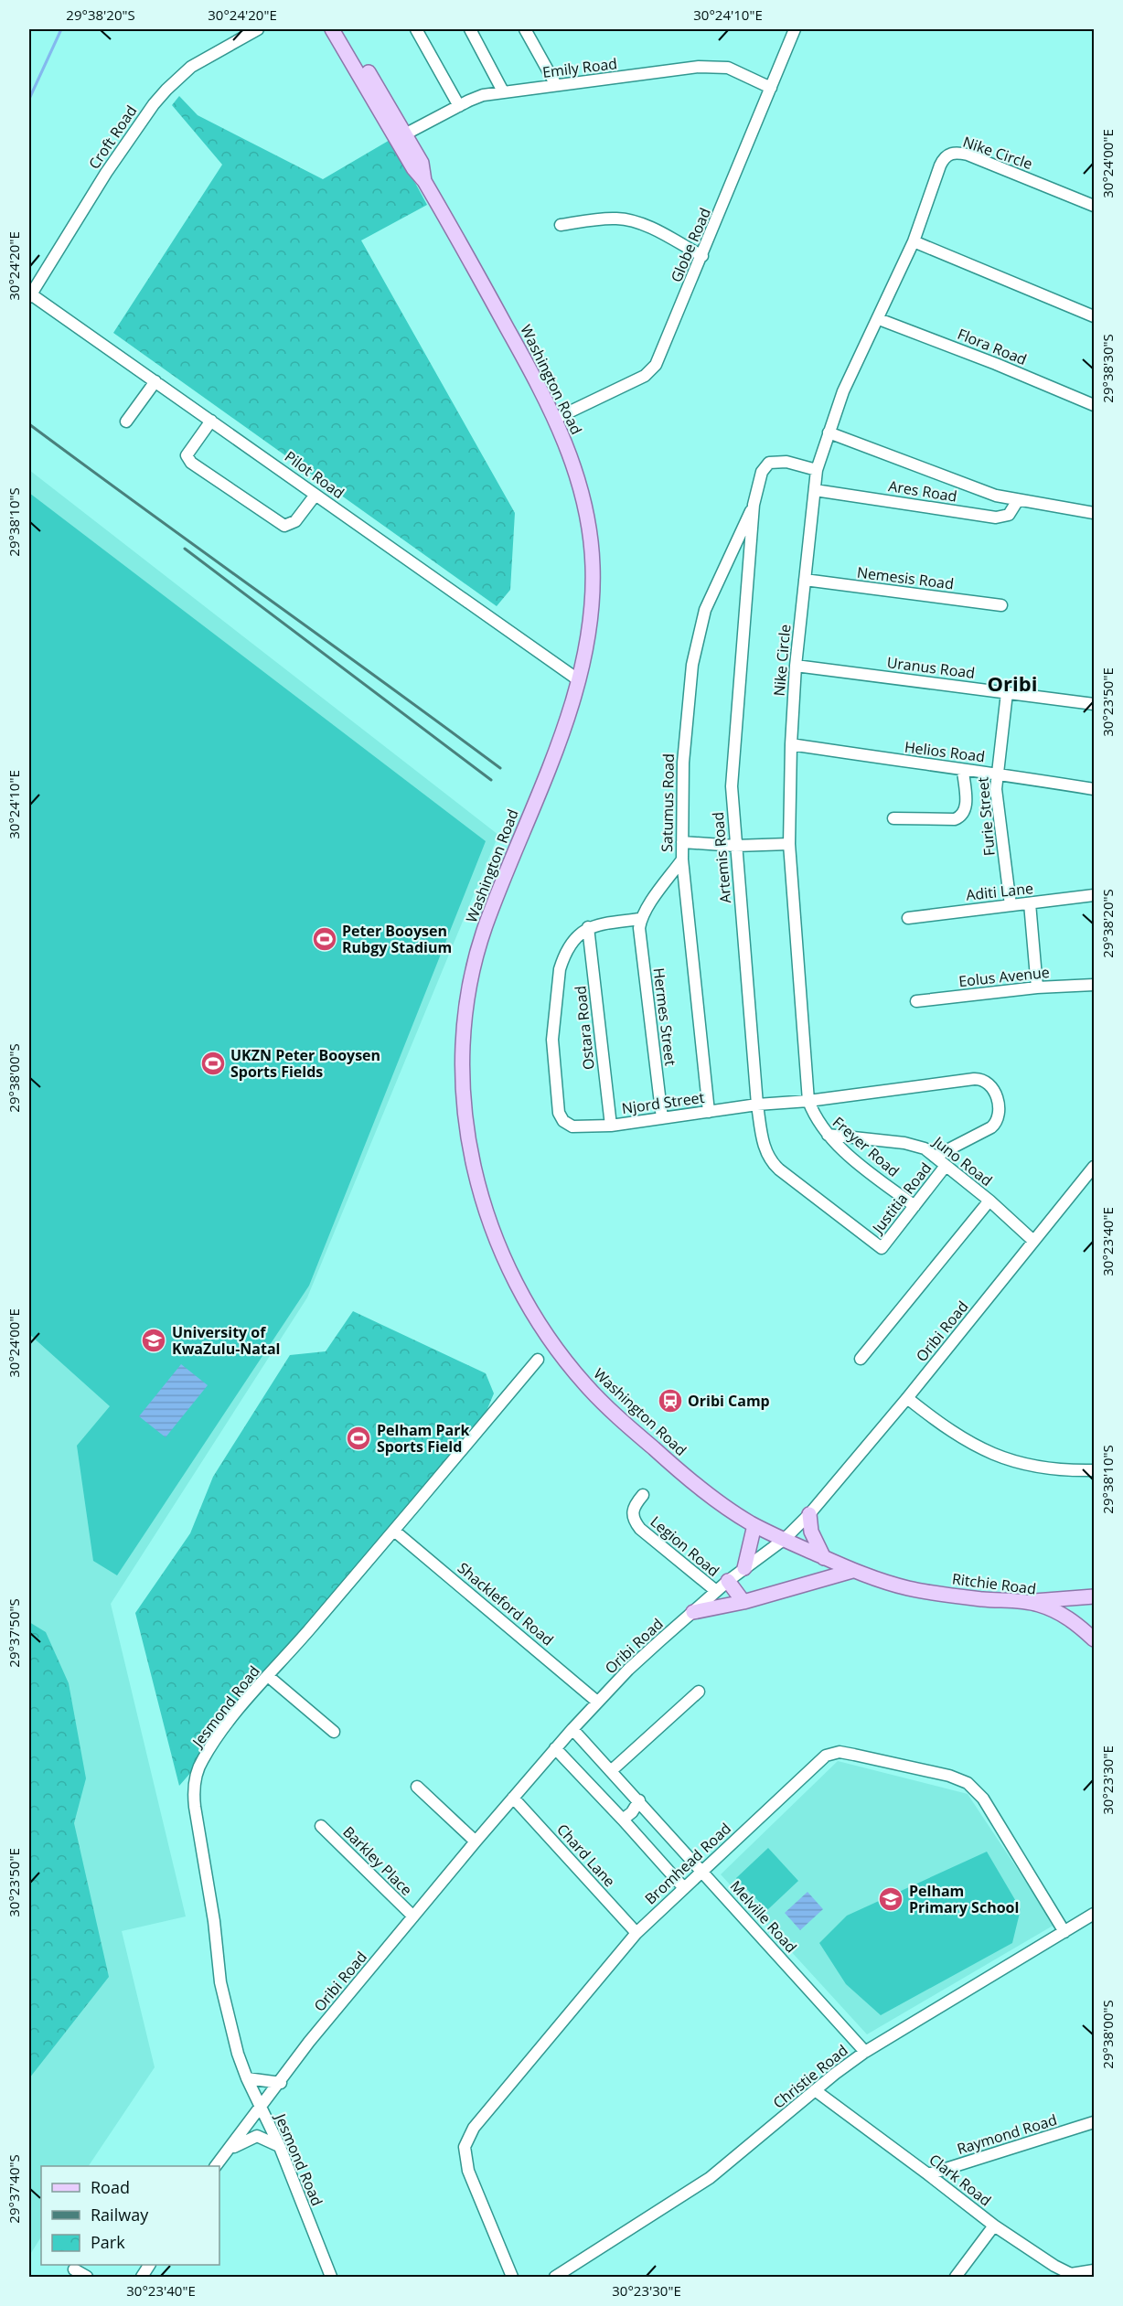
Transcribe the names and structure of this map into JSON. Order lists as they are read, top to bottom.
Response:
{
  "streets": {
    "main road": ["Washington Road", "Ritchie Road"],
    "street": [
      "Emily Road",
      "Croft Road",
      "Nike Circle",
      "Globe Road",
      "Flora Road",
      "Pilot Road",
      "Ares Road",
      "Nemesis Road",
      "Uranus Road",
      "Helios Road",
      "Satumus Road",
      "Furie Street",
      "Artemis Road",
      "Aditi Lane",
      "Eolus Avenue",
      "Hermes Street",
      "Ostara Road",
      "Njord Street",
      "Freyer Road",
      "Juno Road",
      "Justitia Road",
      "Oribi Road",
      "Legion Road",
      "Shackleford Road",
      "Jesmond Road",
      "Chard Lane",
      "Barkley Place",
      "Bromhead Road",
      "Melville Road",
      "Christie Road",
      "Raymond Road",
      "Clark Road"
    ]
  },
  "crossings": [
    ["Emily Road", "Globe Road"],
    ["Emily Road", "Washington Road"],
    ["Croft Road", "Pilot Road"],
    ["Nike Circle", "Flora Road"],
    ["Nike Circle", "Ares Road"],
    ["Nike Circle", "Nemesis Road"],
    ["Nike Circle", "Uranus Road"],
    ["Nike Circle", "Helios Road"],
    ["Nike Circle", "Artemis Road"],
    ["Nike Circle", "Njord Street"],
    ["Nike Circle", "Freyer Road"],
    ["Globe Road", "Washington Road"],
    ["Washington Road", "Pilot Road"],
    ["Washington Road", "Oribi Road"],
    ["Washington Road", "Ritchie Road"],
    ["Uranus Road", "Furie Street"],
    ["Helios Road", "Furie Street"],
    ["Satumus Road", "Artemis Road"],
    ["Satumus Road", "Njord Street"],
    ["Furie Street", "Aditi Lane"],
    ["Artemis Road", "Njord Street"],
    ["Artemis Road", "Justitia Road"],
    ["Hermes Street", "Njord Street"],
    ["Ostara Road", "Njord Street"],
    ["Njord Street", "Freyer Road"],
    ["Njord Street", "Juno Road"],
    ["Freyer Road", "Juno Road"],
    ["Freyer Road", "Justitia Road"],
    ["Juno Road", "Justitia Road"],
    ["Juno Road", "Oribi Road"],
    ["Oribi Road", "Legion Road"],
    ["Oribi Road", "Shackleford Road"],
    ["Oribi Road", "Jesmond Road"],
    ["Oribi Road", "Chard Lane"],
    ["Oribi Road", "Barkley Place"],
    ["Oribi Road", "Melville Road"],
    ["Shackleford Road", "Jesmond Road"],
    ["Chard Lane", "Bromhead Road"],
    ["Bromhead Road", "Melville Road"],
    ["Bromhead Road", "Christie Road"],
    ["Melville Road", "Christie Road"],
    ["Christie Road", "Clark Road"],
    ["Raymond Road", "Clark Road"]
  ],
  "districts": ["Oribi"],
  "places": {
    "sports": ["Peter Booysen Rubgy Stadium", "UKZN Peter Booysen Sports Fields", "Pelham Park Sports Field"],
    "school or university": ["University of KwaZulu-Natal", "Pelham Primary School"],
    "station": ["Oribi Camp"]
  },
  "legend": ["Road", "Railway", "Park"],
  "coordinates": [
    "29°38'20\"S",
    "30°24'20\"E",
    "30°24'10\"E",
    "30°24'00\"E",
    "29°38'30\"S",
    "29°38'10\"S",
    "30°23'50\"E",
    "29°38'00\"S",
    "30°23'40\"E",
    "29°37'50\"S",
    "30°23'30\"E",
    "29°37'40\"S"
  ]
}
